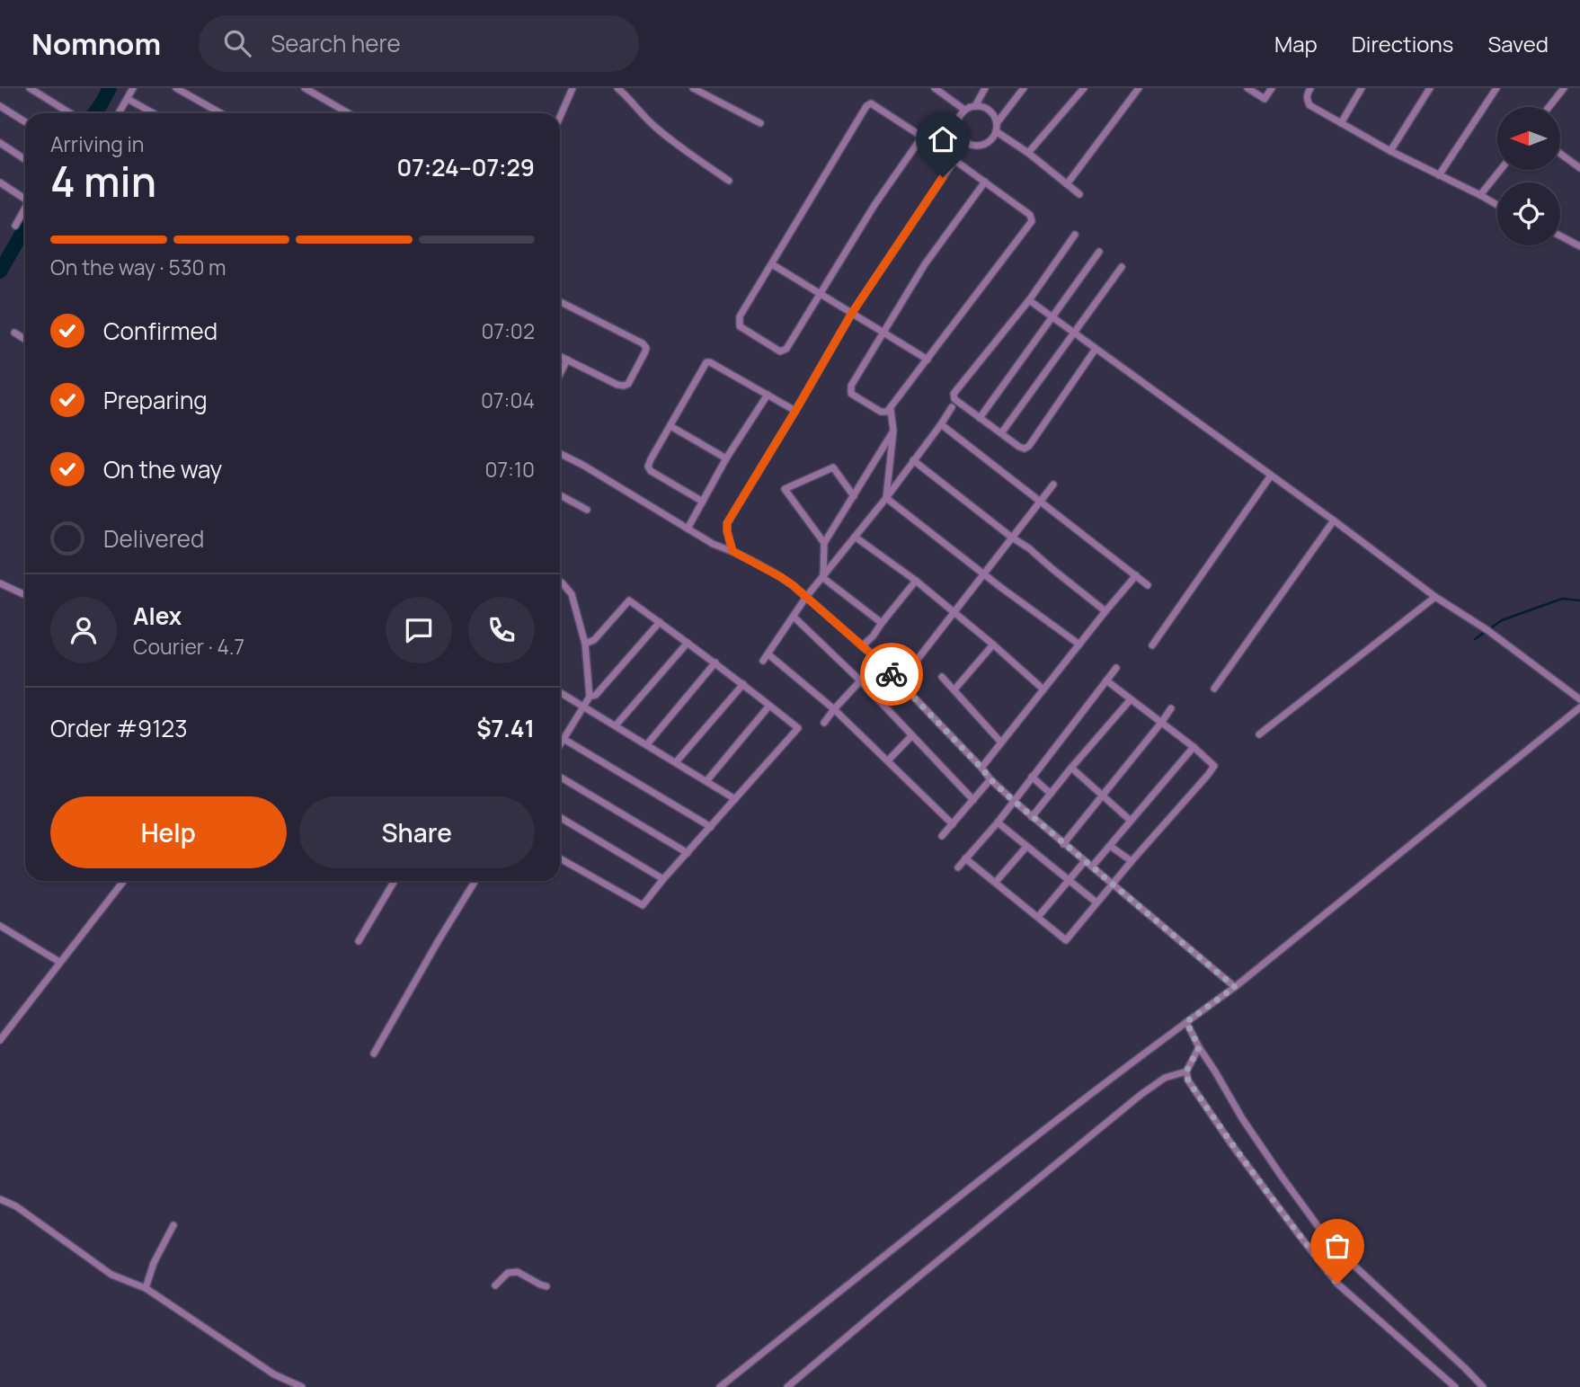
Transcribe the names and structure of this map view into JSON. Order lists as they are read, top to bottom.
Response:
{
  "north": "left",
  "page": {
    "header": "Nomnom",
    "search": "Search here",
    "nav": ["Map", "Directions", "Saved"],
    "heading": ["4 min", "Arriving in", "07:24–07:29"],
    "panel": [
      "Alex",
      "Courier · 4.7",
      "Order #9123",
      "$7.41"
    ],
    "bar": "On the way · 530 m",
    "list": [
      ["Confirmed", "07:02"],
      ["Preparing", "07:04"],
      ["On the way", "07:10"],
      "Delivered"
    ],
    "buttons": ["Help", "Share"]
  }
}
